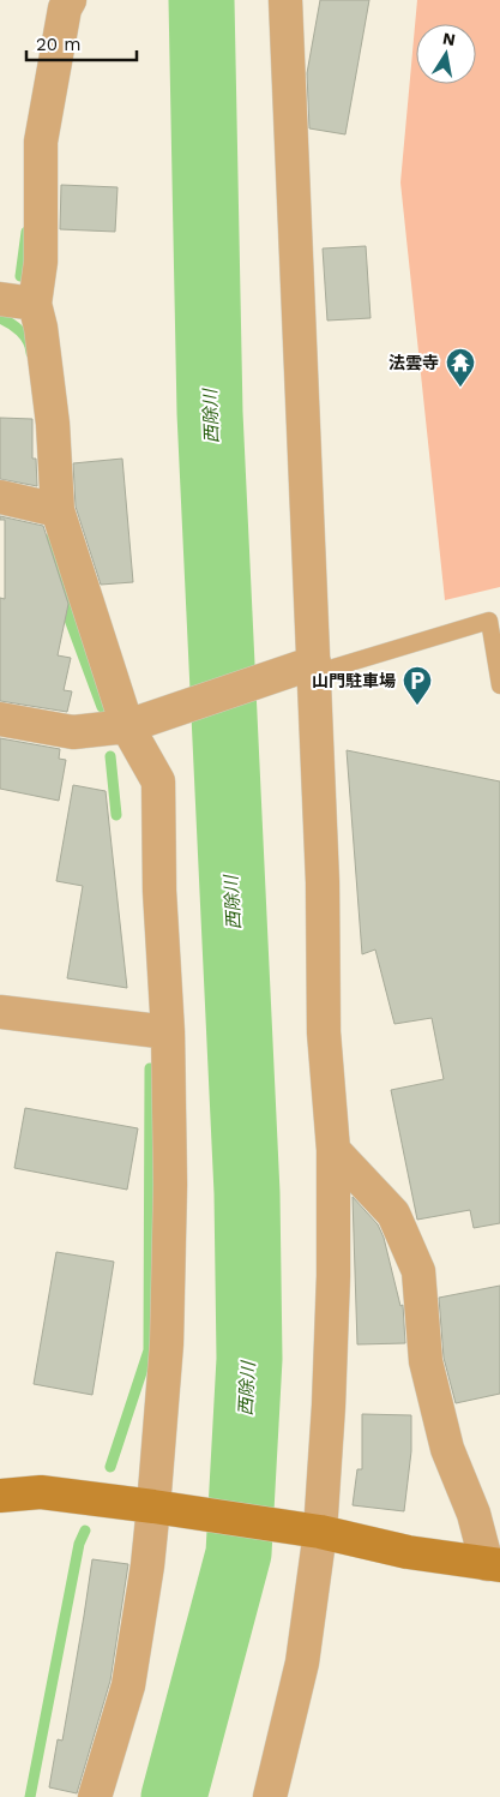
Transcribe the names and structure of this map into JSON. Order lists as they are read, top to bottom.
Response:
{
  "water": ["西除川"],
  "places": {
    "temple": ["法雲寺"],
    "parking": ["山門駐車場"]
  },
  "scale_bar": "20 m",
  "north": "top"
}
